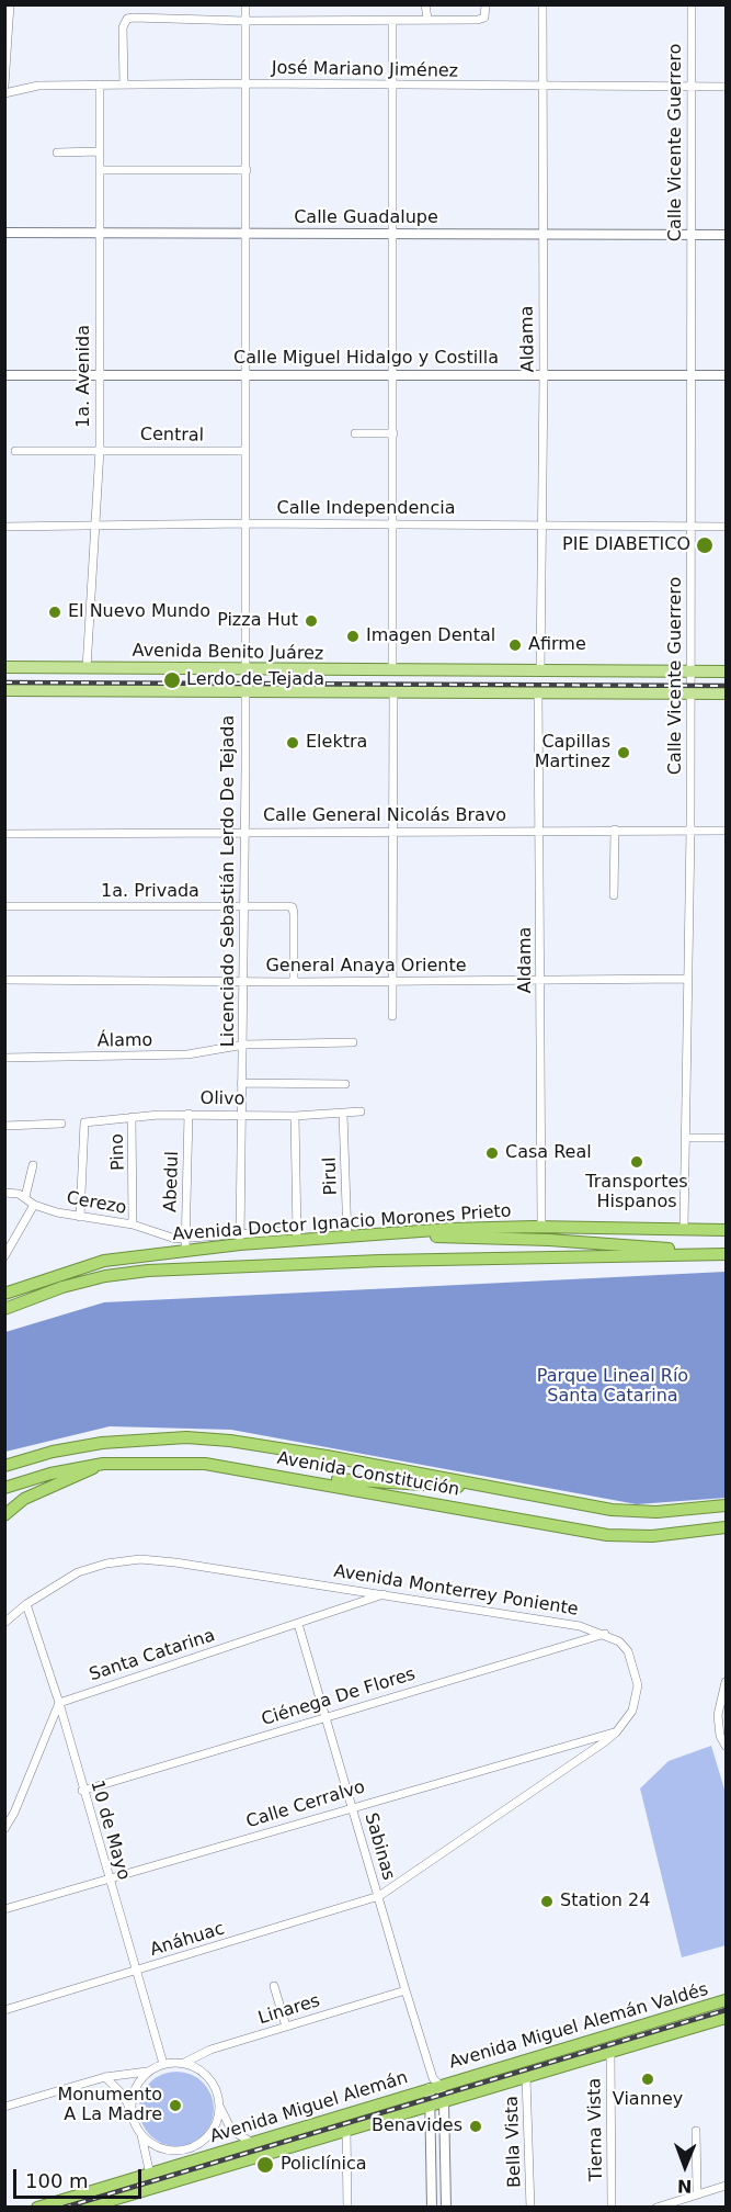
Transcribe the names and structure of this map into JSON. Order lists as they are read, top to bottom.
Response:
{
  "streets": {
    "highway": [
      "Avenida Doctor Ignacio Morones Prieto",
      "Avenida Constitución",
      "Avenida Miguel Alemán Valdés",
      "Avenida Miguel Alemán"
    ],
    "main road": ["Avenida Benito Juárez"],
    "street": [
      "José Mariano Jiménez",
      "Calle Vicente Guerrero",
      "Calle Guadalupe",
      "Aldama",
      "Calle Miguel Hidalgo y Costilla",
      "1a. Avenida",
      "Central",
      "Calle Independencia",
      "Calle General Nicolás Bravo",
      "Licenciado Sebastián Lerdo De Tejada",
      "1a. Privada",
      "General Anaya Oriente",
      "Álamo",
      "Olivo",
      "Pino",
      "Pirul",
      "Abedul",
      "Cerezo",
      "Avenida Monterrey Poniente",
      "Santa Catarina",
      "Ciénega De Flores",
      "Calle Cerralvo",
      "10 de Mayo",
      "Sabinas",
      "Anáhuac",
      "Linares",
      "Tierna Vista",
      "Bella Vista"
    ]
  },
  "crossings": [
    ["José Mariano Jiménez", "Calle Vicente Guerrero"],
    ["José Mariano Jiménez", "Aldama"],
    ["José Mariano Jiménez", "1a. Avenida"],
    ["José Mariano Jiménez", "Licenciado Sebastián Lerdo De Tejada"],
    ["Calle Vicente Guerrero", "Calle Guadalupe"],
    ["Calle Vicente Guerrero", "Calle Miguel Hidalgo y Costilla"],
    ["Calle Vicente Guerrero", "Calle Independencia"],
    ["Calle Vicente Guerrero", "Avenida Benito Juárez"],
    ["Calle Vicente Guerrero", "Calle General Nicolás Bravo"],
    ["Calle Vicente Guerrero", "General Anaya Oriente"],
    ["Calle Vicente Guerrero", "Avenida Doctor Ignacio Morones Prieto"],
    ["Calle Guadalupe", "Aldama"],
    ["Calle Guadalupe", "1a. Avenida"],
    ["Calle Guadalupe", "Licenciado Sebastián Lerdo De Tejada"],
    ["Aldama", "Calle Miguel Hidalgo y Costilla"],
    ["Aldama", "Calle Independencia"],
    ["Aldama", "Avenida Benito Juárez"],
    ["Aldama", "Calle General Nicolás Bravo"],
    ["Aldama", "General Anaya Oriente"],
    ["Aldama", "Avenida Doctor Ignacio Morones Prieto"],
    ["Calle Miguel Hidalgo y Costilla", "1a. Avenida"],
    ["Calle Miguel Hidalgo y Costilla", "Licenciado Sebastián Lerdo De Tejada"],
    ["1a. Avenida", "Central"],
    ["1a. Avenida", "Calle Independencia"],
    ["1a. Avenida", "Avenida Benito Juárez"],
    ["Central", "Licenciado Sebastián Lerdo De Tejada"],
    ["Calle Independencia", "Licenciado Sebastián Lerdo De Tejada"],
    ["Avenida Benito Juárez", "Licenciado Sebastián Lerdo De Tejada"],
    ["Calle General Nicolás Bravo", "Licenciado Sebastián Lerdo De Tejada"],
    ["Licenciado Sebastián Lerdo De Tejada", "1a. Privada"],
    ["Licenciado Sebastián Lerdo De Tejada", "General Anaya Oriente"],
    ["Licenciado Sebastián Lerdo De Tejada", "Álamo"],
    ["Licenciado Sebastián Lerdo De Tejada", "Olivo"],
    ["Licenciado Sebastián Lerdo De Tejada", "Avenida Doctor Ignacio Morones Prieto"],
    ["1a. Privada", "General Anaya Oriente"],
    ["Olivo", "Pino"],
    ["Olivo", "Pirul"],
    ["Olivo", "Abedul"],
    ["Olivo", "Cerezo"],
    ["Pino", "Cerezo"],
    ["Pirul", "Avenida Doctor Ignacio Morones Prieto"],
    ["Abedul", "Cerezo"],
    ["Abedul", "Avenida Doctor Ignacio Morones Prieto"],
    ["Cerezo", "Avenida Doctor Ignacio Morones Prieto"],
    ["Avenida Monterrey Poniente", "Santa Catarina"],
    ["Avenida Monterrey Poniente", "Ciénega De Flores"],
    ["Avenida Monterrey Poniente", "Calle Cerralvo"],
    ["Avenida Monterrey Poniente", "10 de Mayo"],
    ["Avenida Monterrey Poniente", "Sabinas"],
    ["Avenida Monterrey Poniente", "Anáhuac"],
    ["Santa Catarina", "10 de Mayo"],
    ["Santa Catarina", "Sabinas"],
    ["Ciénega De Flores", "10 de Mayo"],
    ["Ciénega De Flores", "Sabinas"],
    ["Calle Cerralvo", "10 de Mayo"],
    ["Calle Cerralvo", "Sabinas"],
    ["10 de Mayo", "Anáhuac"],
    ["10 de Mayo", "Linares"],
    ["Sabinas", "Anáhuac"],
    ["Sabinas", "Linares"],
    ["Sabinas", "Avenida Miguel Alemán Valdés"],
    ["Sabinas", "Avenida Miguel Alemán"],
    ["Avenida Miguel Alemán Valdés", "Avenida Miguel Alemán"],
    ["Avenida Miguel Alemán Valdés", "Tierna Vista"],
    ["Avenida Miguel Alemán Valdés", "Bella Vista"]
  ],
  "parks": ["Parque Lineal Río Santa Catarina"],
  "places": [
    "PIE DIABETICO",
    "El Nuevo Mundo",
    "Pizza Hut",
    "Imagen Dental",
    "Afirme",
    "Lerdo de Tejada",
    "Elektra",
    "Capillas Martinez",
    "Casa Real",
    "Transportes Hispanos",
    "Station 24",
    "Vianney",
    "Monumento A La Madre",
    "Benavides",
    "Policlínica"
  ],
  "scale_bar": "100 m",
  "north": "bottom"
}
